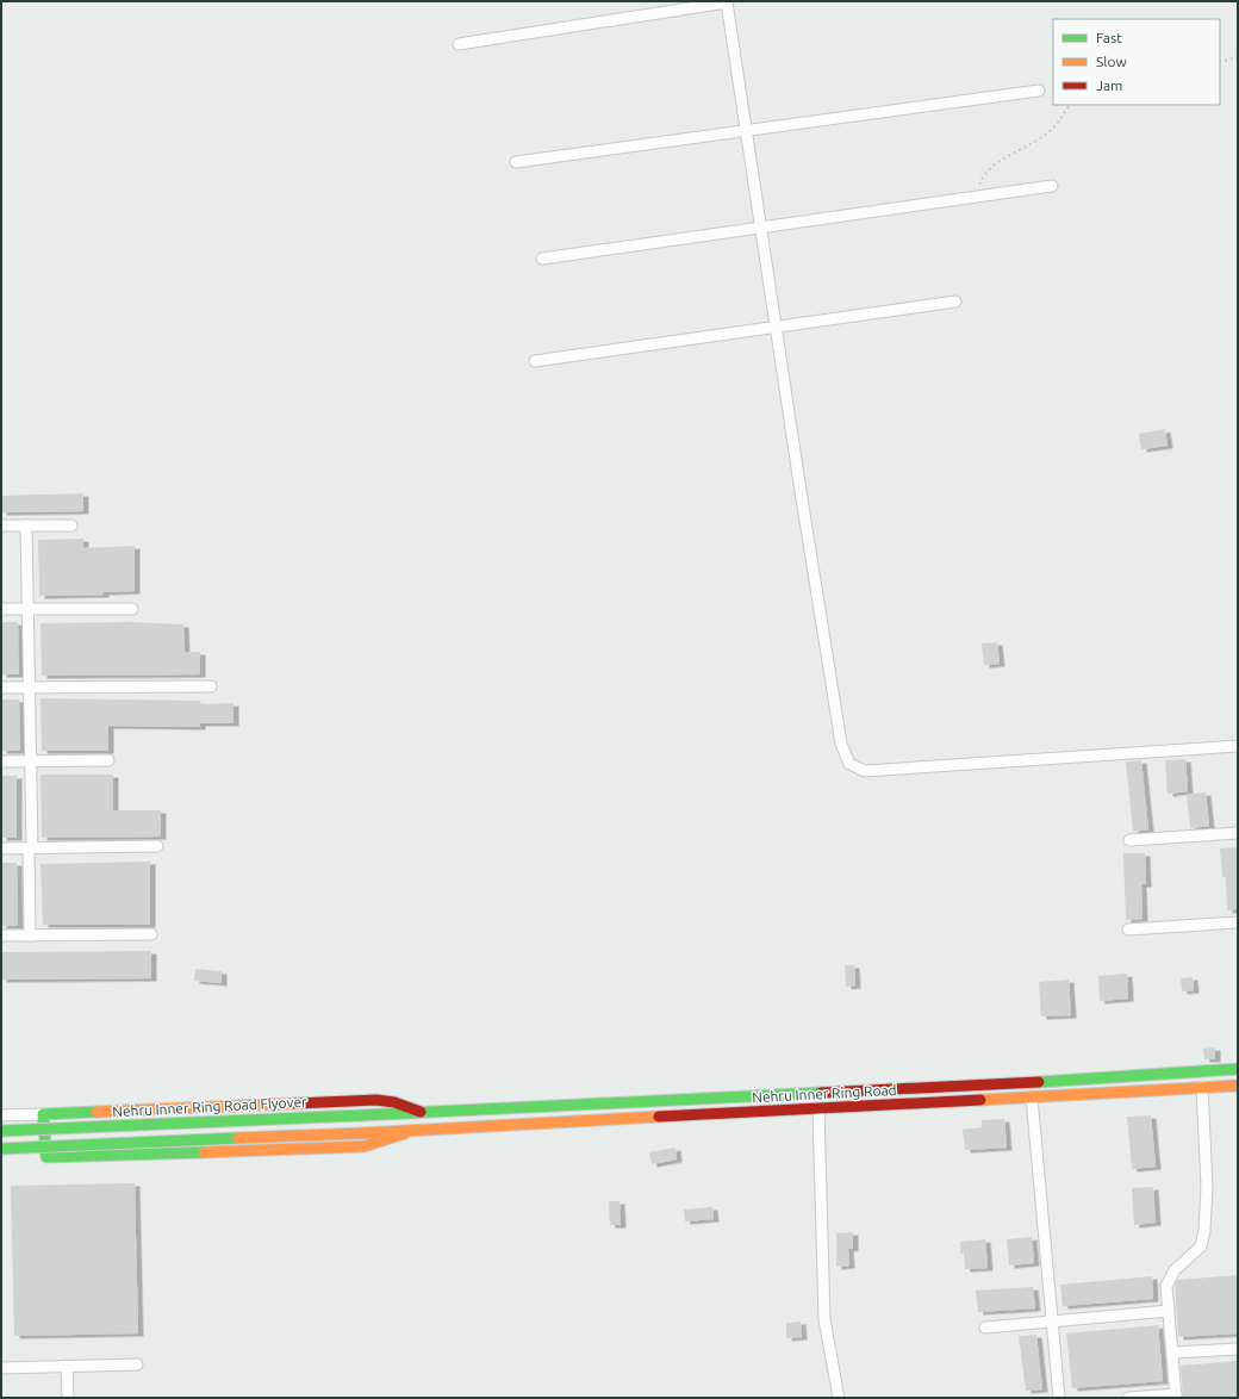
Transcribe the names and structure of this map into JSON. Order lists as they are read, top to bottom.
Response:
{
  "streets": {
    "main road": ["Nehru Inner Ring Road", "Nehru Inner Ring Road Flyover"]
  },
  "crossings": [
    ["Nehru Inner Ring Road", "Nehru Inner Ring Road Flyover"]
  ],
  "legend": ["Fast", "Slow", "Jam"]
}
